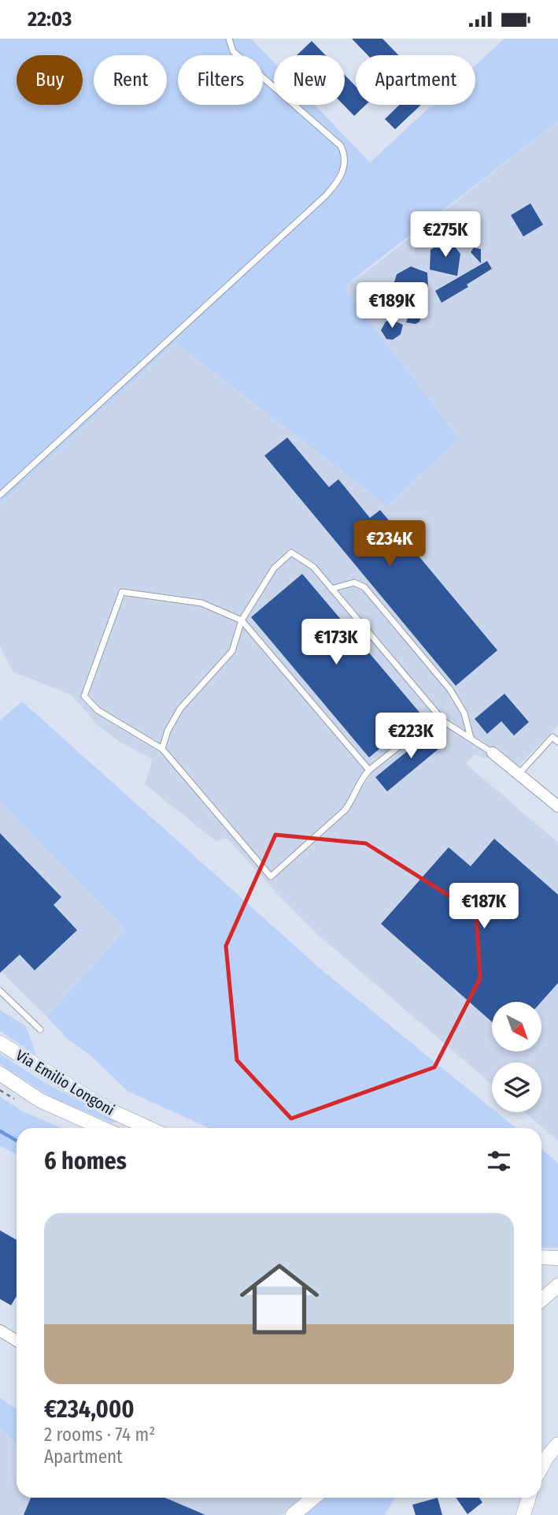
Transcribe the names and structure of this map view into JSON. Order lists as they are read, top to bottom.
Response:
{
  "streets": {
    "street": ["Via Emilio Longoni"]
  },
  "north": "bottom right",
  "page": {
    "status": "22:03",
    "chip": [
      "Buy",
      "Rent",
      "Filters",
      "New",
      "Apartment"
    ],
    "price": [
      "€275K",
      "€189K",
      "€234K",
      "€173K",
      "€223K",
      "€187K"
    ],
    "heading": "6 homes",
    "list": [
      {
        "name": "€234,000",
        "note": "2 rooms · 74 m² · Apartment"
      }
    ]
  }
}
